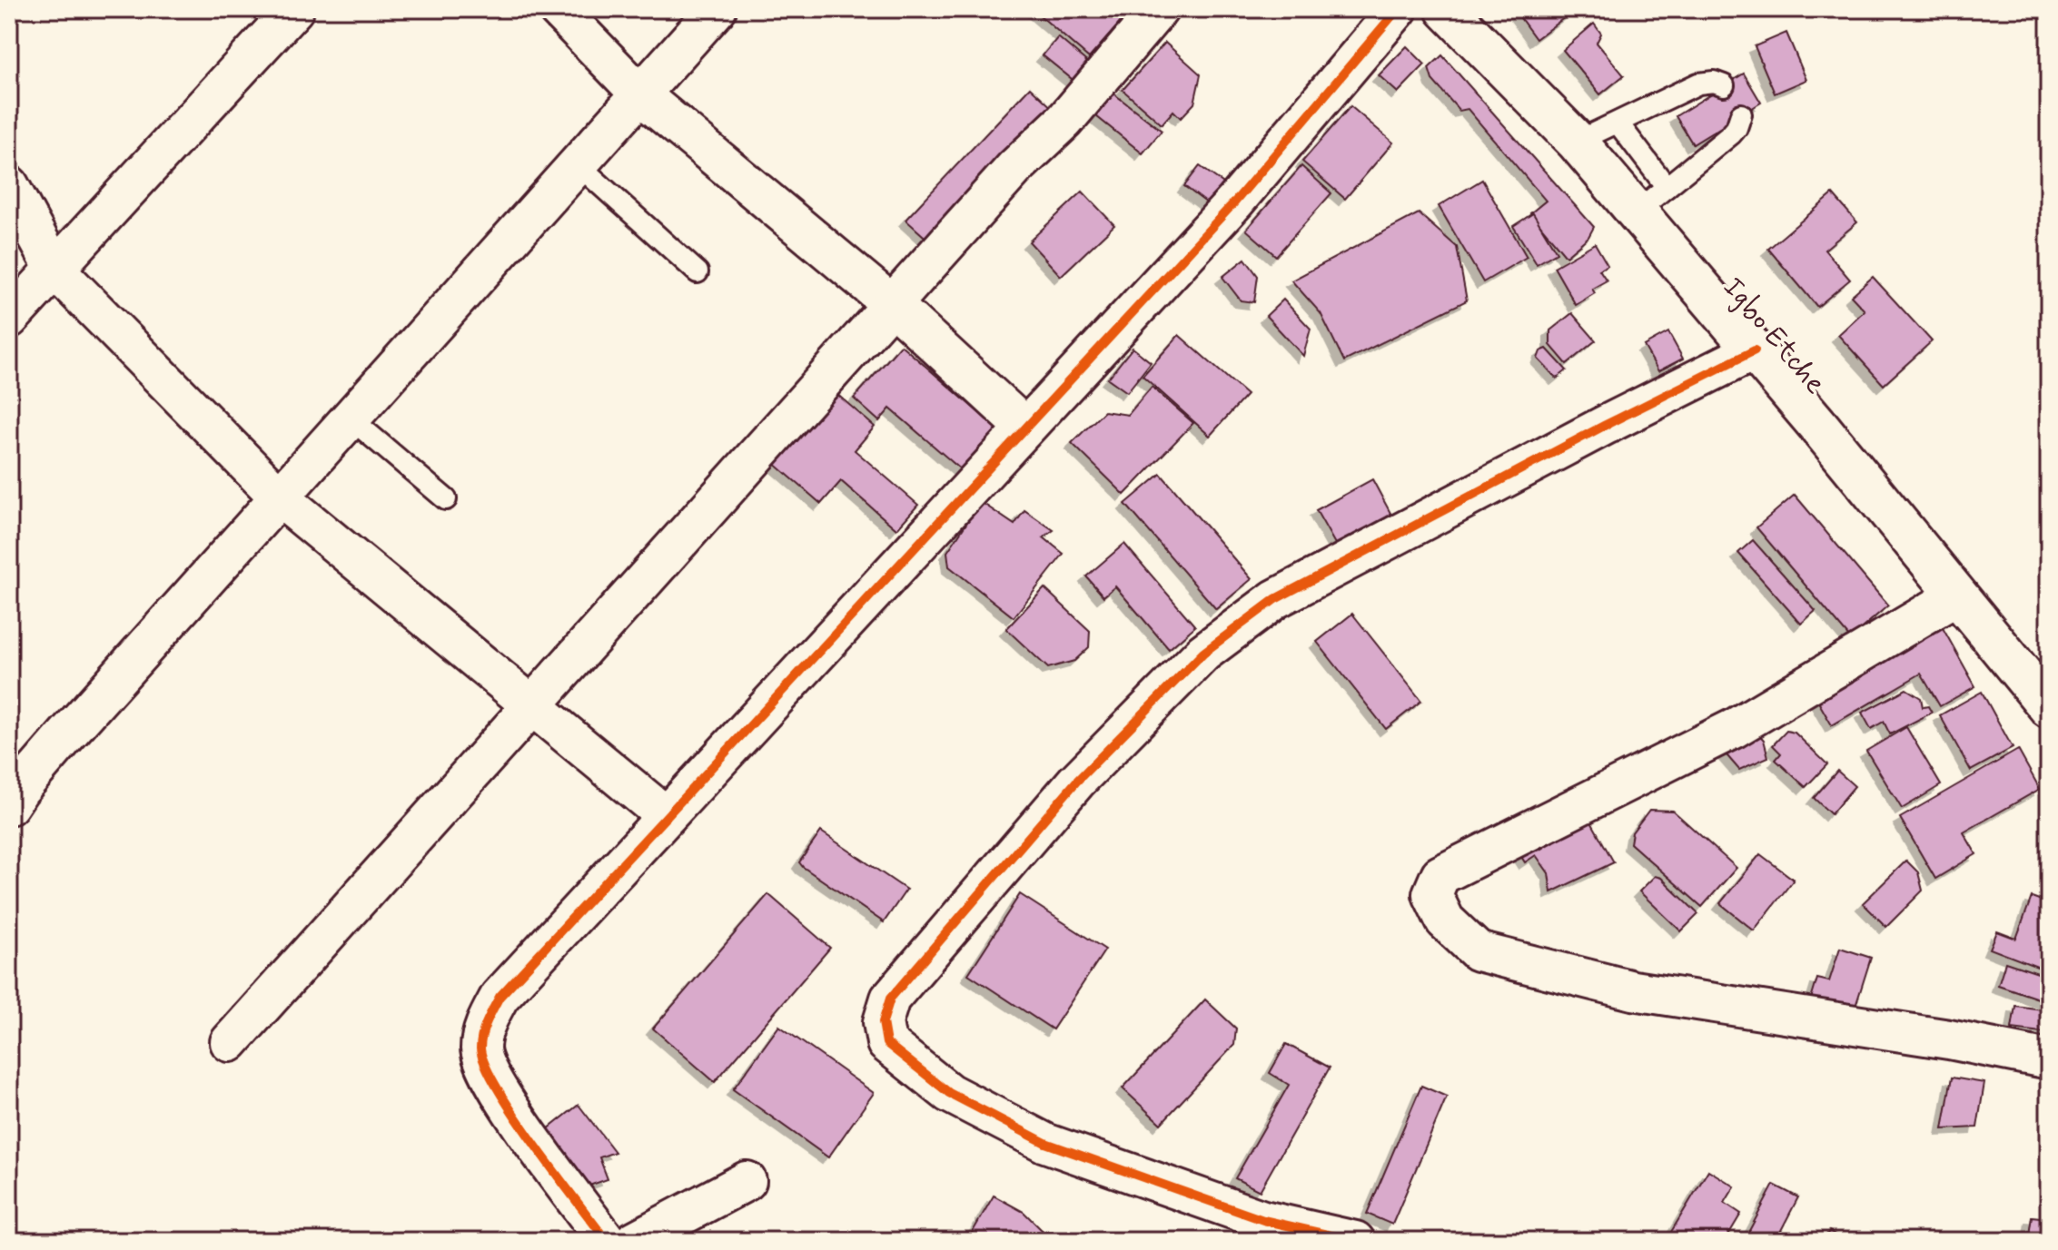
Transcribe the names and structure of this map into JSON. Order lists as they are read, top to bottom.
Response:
{
  "streets": {
    "street": ["Igbo Etche"]
  }
}
